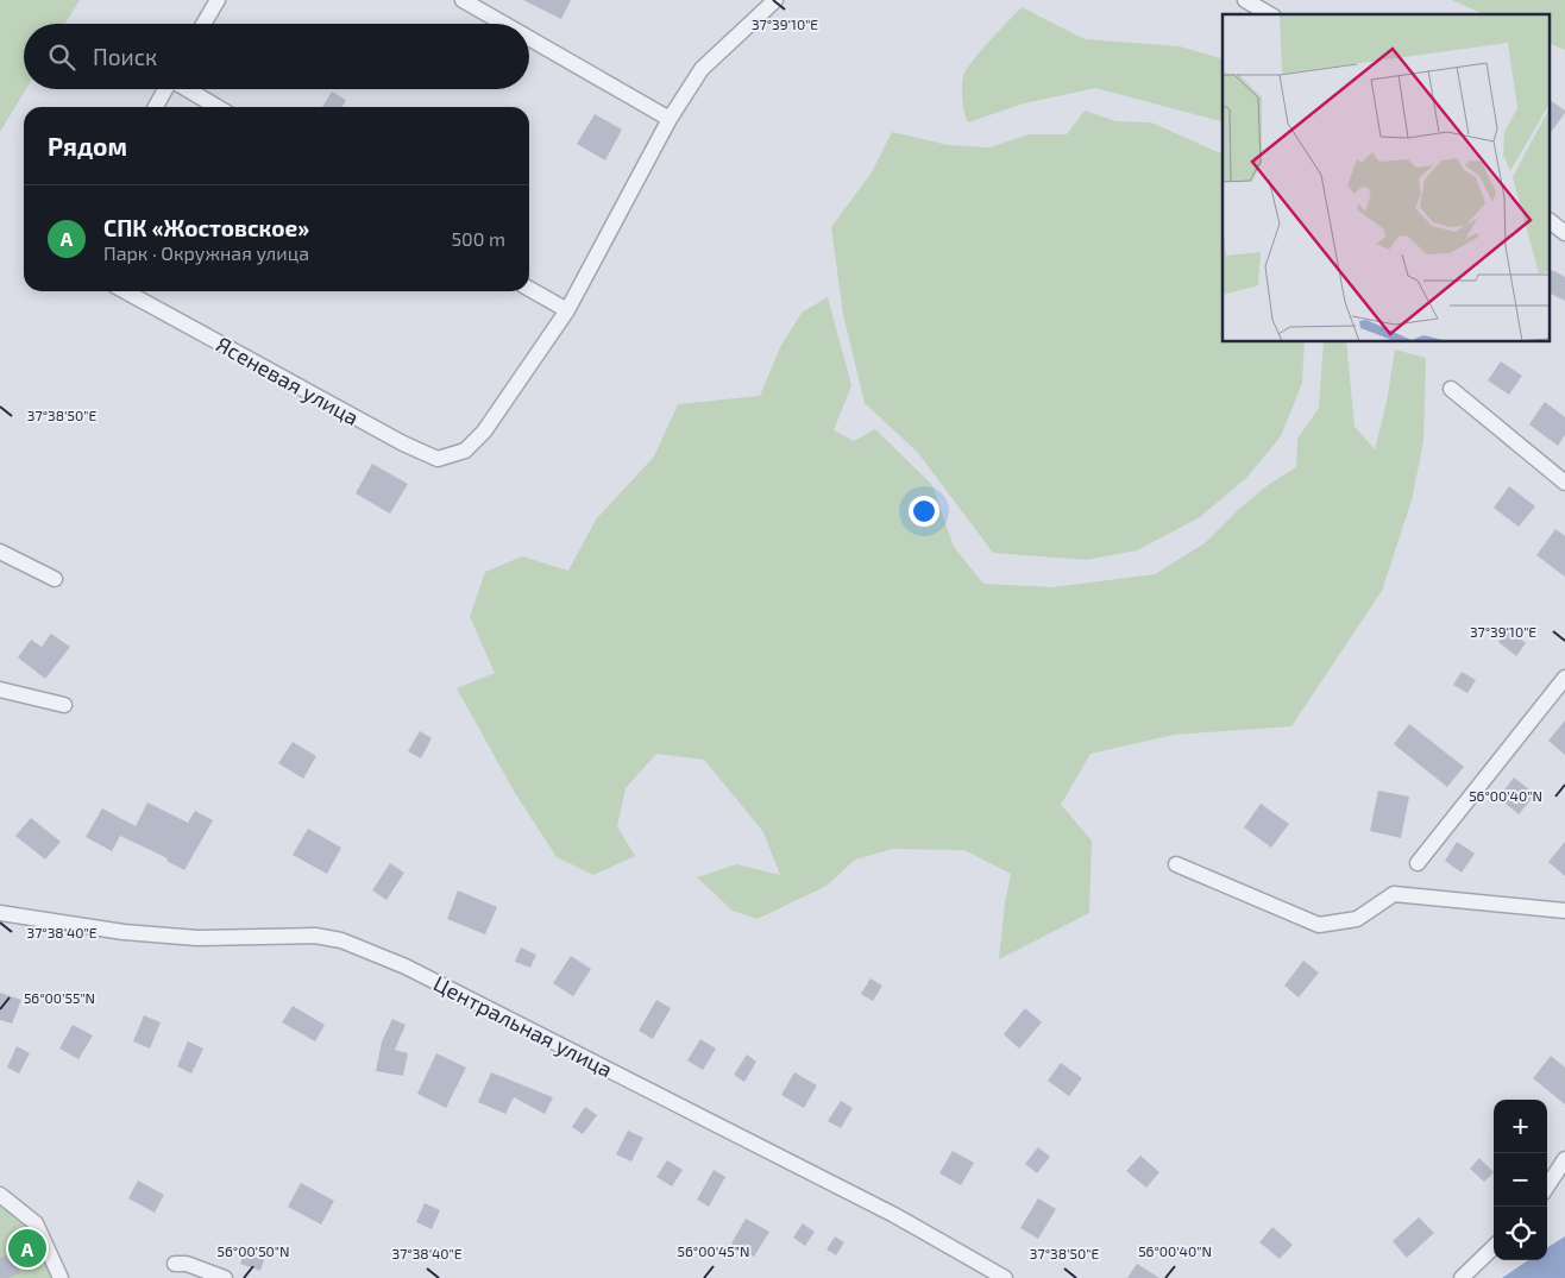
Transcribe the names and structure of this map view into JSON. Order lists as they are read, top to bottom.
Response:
{
  "streets": {
    "street": ["Ясеневая улица", "Центральная улица"]
  },
  "page": {
    "search": "Поиск",
    "heading": "Рядом",
    "list": [
      {
        "mark": "A",
        "name": "СПК «Жостовское»",
        "note": "Парк · Окружная улица",
        "value": "500 m"
      }
    ],
    "map_buttons": ["+", "−"],
    "pins": "A"
  },
  "coordinates": [
    "37°39'10\"E",
    "37°38'50\"E",
    "56°00'40\"N",
    "37°38'40\"E",
    "56°00'55\"N",
    "56°00'50\"N",
    "56°00'45\"N"
  ]
}
